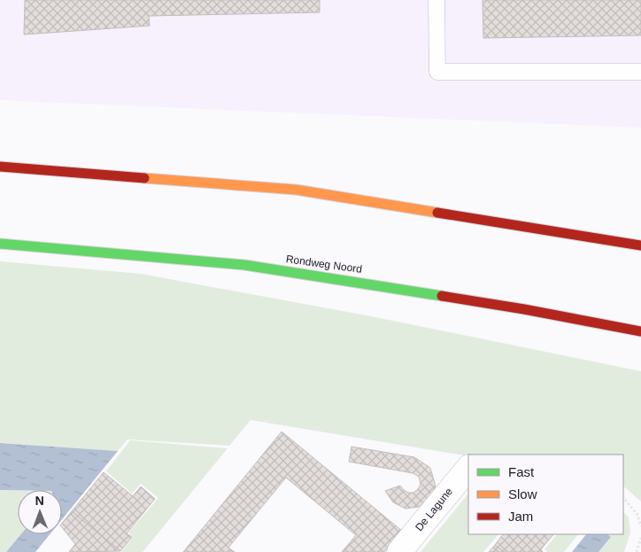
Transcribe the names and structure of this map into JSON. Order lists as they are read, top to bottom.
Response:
{
  "streets": {
    "main road": ["Rondweg Noord"],
    "street": ["De Lagune"]
  },
  "legend": ["Fast", "Slow", "Jam"],
  "north": "top"
}
